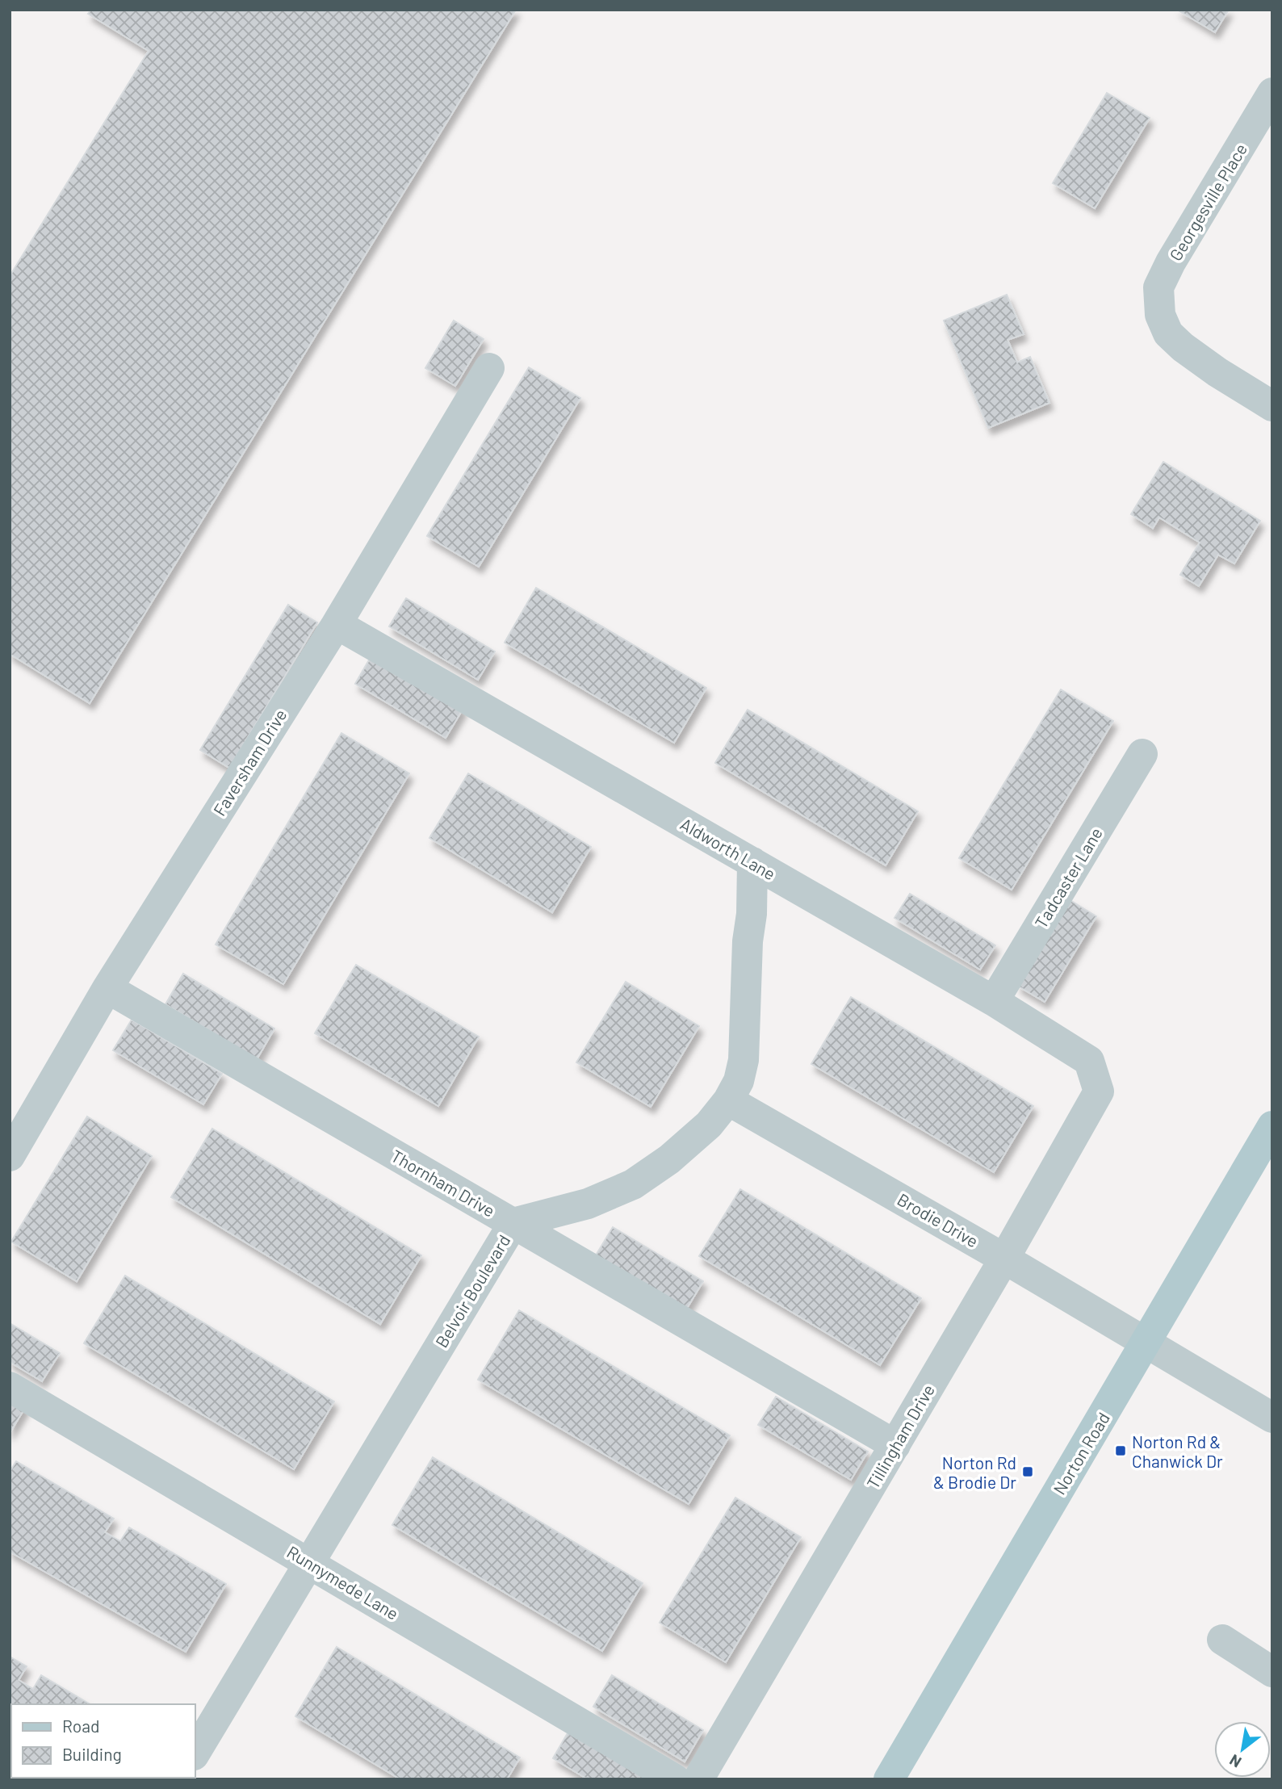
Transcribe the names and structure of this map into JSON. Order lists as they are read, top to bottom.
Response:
{
  "streets": {
    "main road": ["Norton Road"],
    "street": [
      "Georgesville Place",
      "Faversham Drive",
      "Aldworth Lane",
      "Tadcaster Lane",
      "Thornham Drive",
      "Brodie Drive",
      "Belvoir Boulevard",
      "Tillingham Drive",
      "Runnymede Lane"
    ]
  },
  "crossings": [
    ["Faversham Drive", "Aldworth Lane"],
    ["Faversham Drive", "Thornham Drive"],
    ["Aldworth Lane", "Tadcaster Lane"],
    ["Aldworth Lane", "Belvoir Boulevard"],
    ["Aldworth Lane", "Tillingham Drive"],
    ["Thornham Drive", "Belvoir Boulevard"],
    ["Thornham Drive", "Tillingham Drive"],
    ["Brodie Drive", "Belvoir Boulevard"],
    ["Brodie Drive", "Tillingham Drive"],
    ["Brodie Drive", "Norton Road"],
    ["Belvoir Boulevard", "Runnymede Lane"]
  ],
  "places": {
    "transit": ["Norton Rd & Chanwick Dr", "Norton Rd & Brodie Dr"]
  },
  "legend": ["Road", "Building"],
  "north": "bottom left"
}
